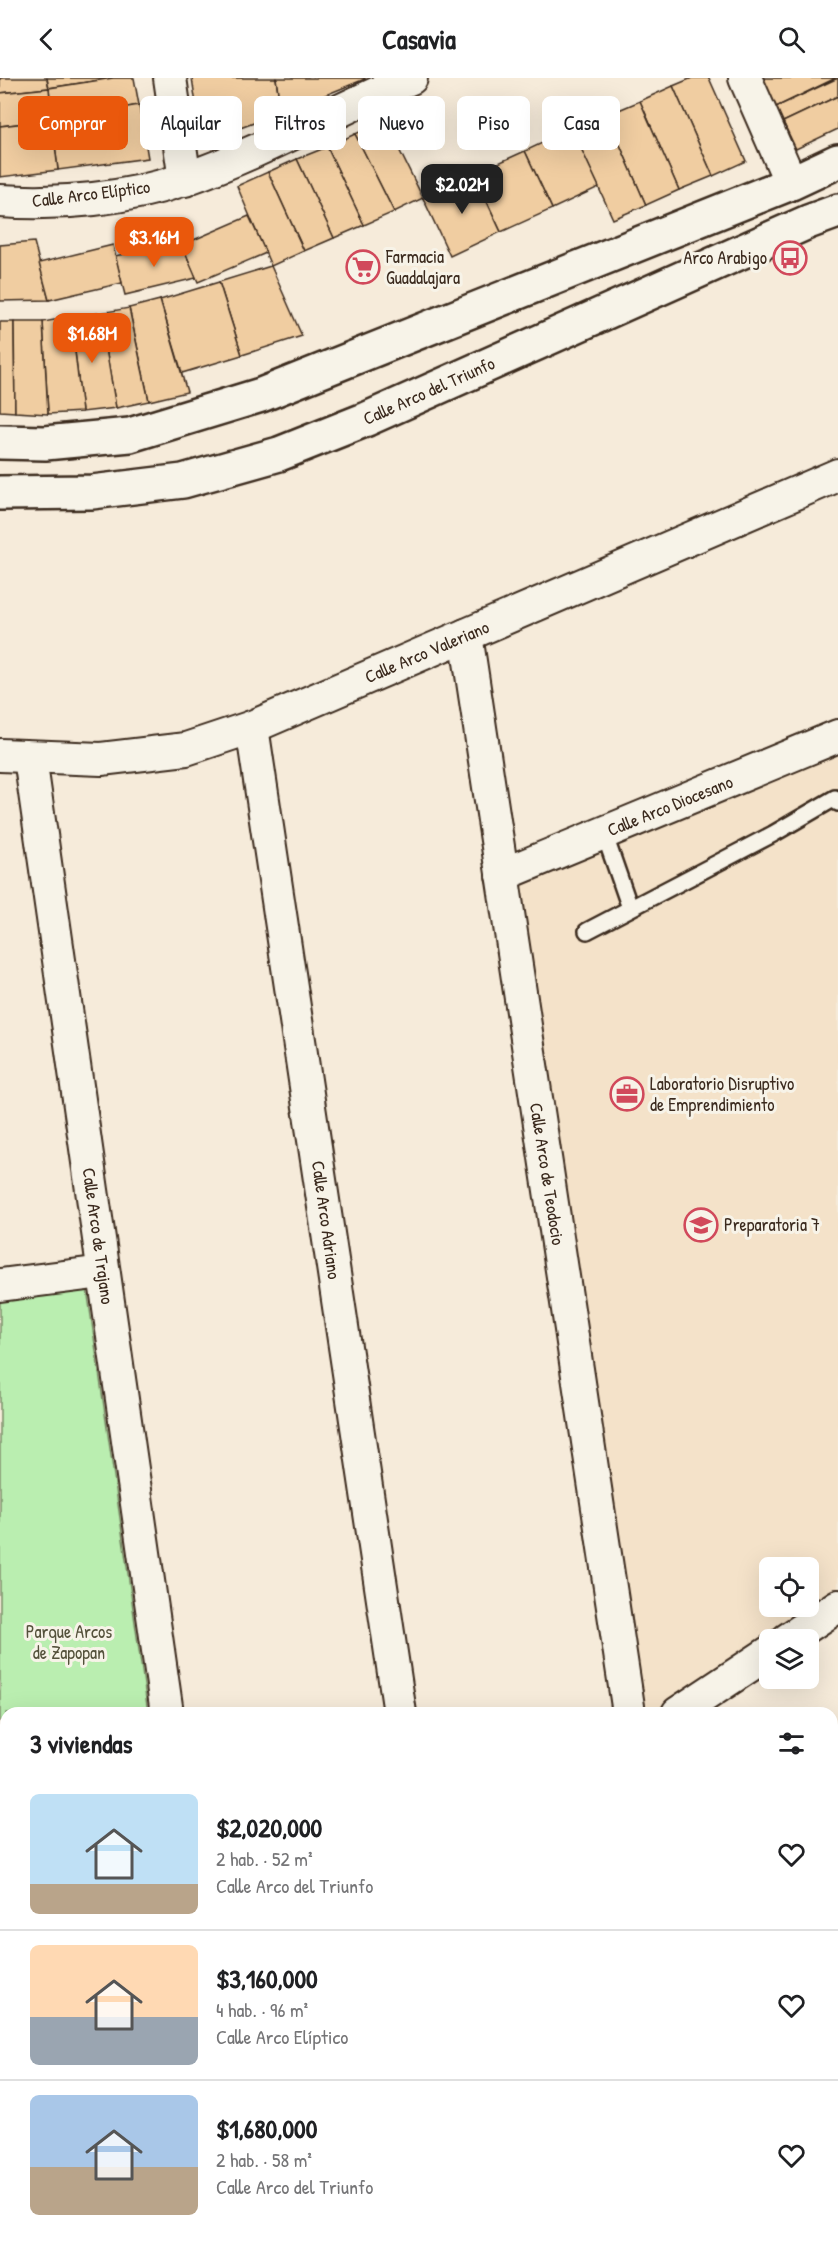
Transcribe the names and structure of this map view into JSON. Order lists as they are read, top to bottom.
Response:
{
  "streets": {
    "street": [
      "Calle Arco Elíptico",
      "Calle Arco del Triunfo",
      "Calle Arco Valeriano",
      "Calle Arco Diocesano",
      "Calle Arco de Teodocio",
      "Calle Arco Adriano",
      "Calle Arco de Trajano"
    ]
  },
  "crossings": [
    ["Calle Arco Valeriano", "Calle Arco de Teodocio"],
    ["Calle Arco Valeriano", "Calle Arco Adriano"],
    ["Calle Arco Valeriano", "Calle Arco de Trajano"],
    ["Calle Arco Diocesano", "Calle Arco de Teodocio"]
  ],
  "parks": ["Parque Arcos de Zapopan"],
  "places": {
    "bus stop": ["Arco Arabigo"],
    "supermarket": ["Farmacia Guadalajara"],
    "office": ["Laboratorio Disruptivo de Emprendimiento"],
    "school or university": ["Preparatoria 7"]
  },
  "page": {
    "header": "Casavia",
    "chip": [
      "Comprar",
      "Alquilar",
      "Filtros",
      "Nuevo",
      "Piso",
      "Casa"
    ],
    "price": ["$2.02M", "$3.16M", "$1.68M"],
    "heading": "3 viviendas",
    "list": [
      {
        "name": "$2,020,000",
        "note": "2 hab. · 52 m² · Calle Arco del Triunfo"
      },
      {
        "name": "$3,160,000",
        "note": "4 hab. · 96 m² · Calle Arco Elíptico"
      },
      {
        "name": "$1,680,000",
        "note": "2 hab. · 58 m² · Calle Arco del Triunfo"
      }
    ]
  }
}
